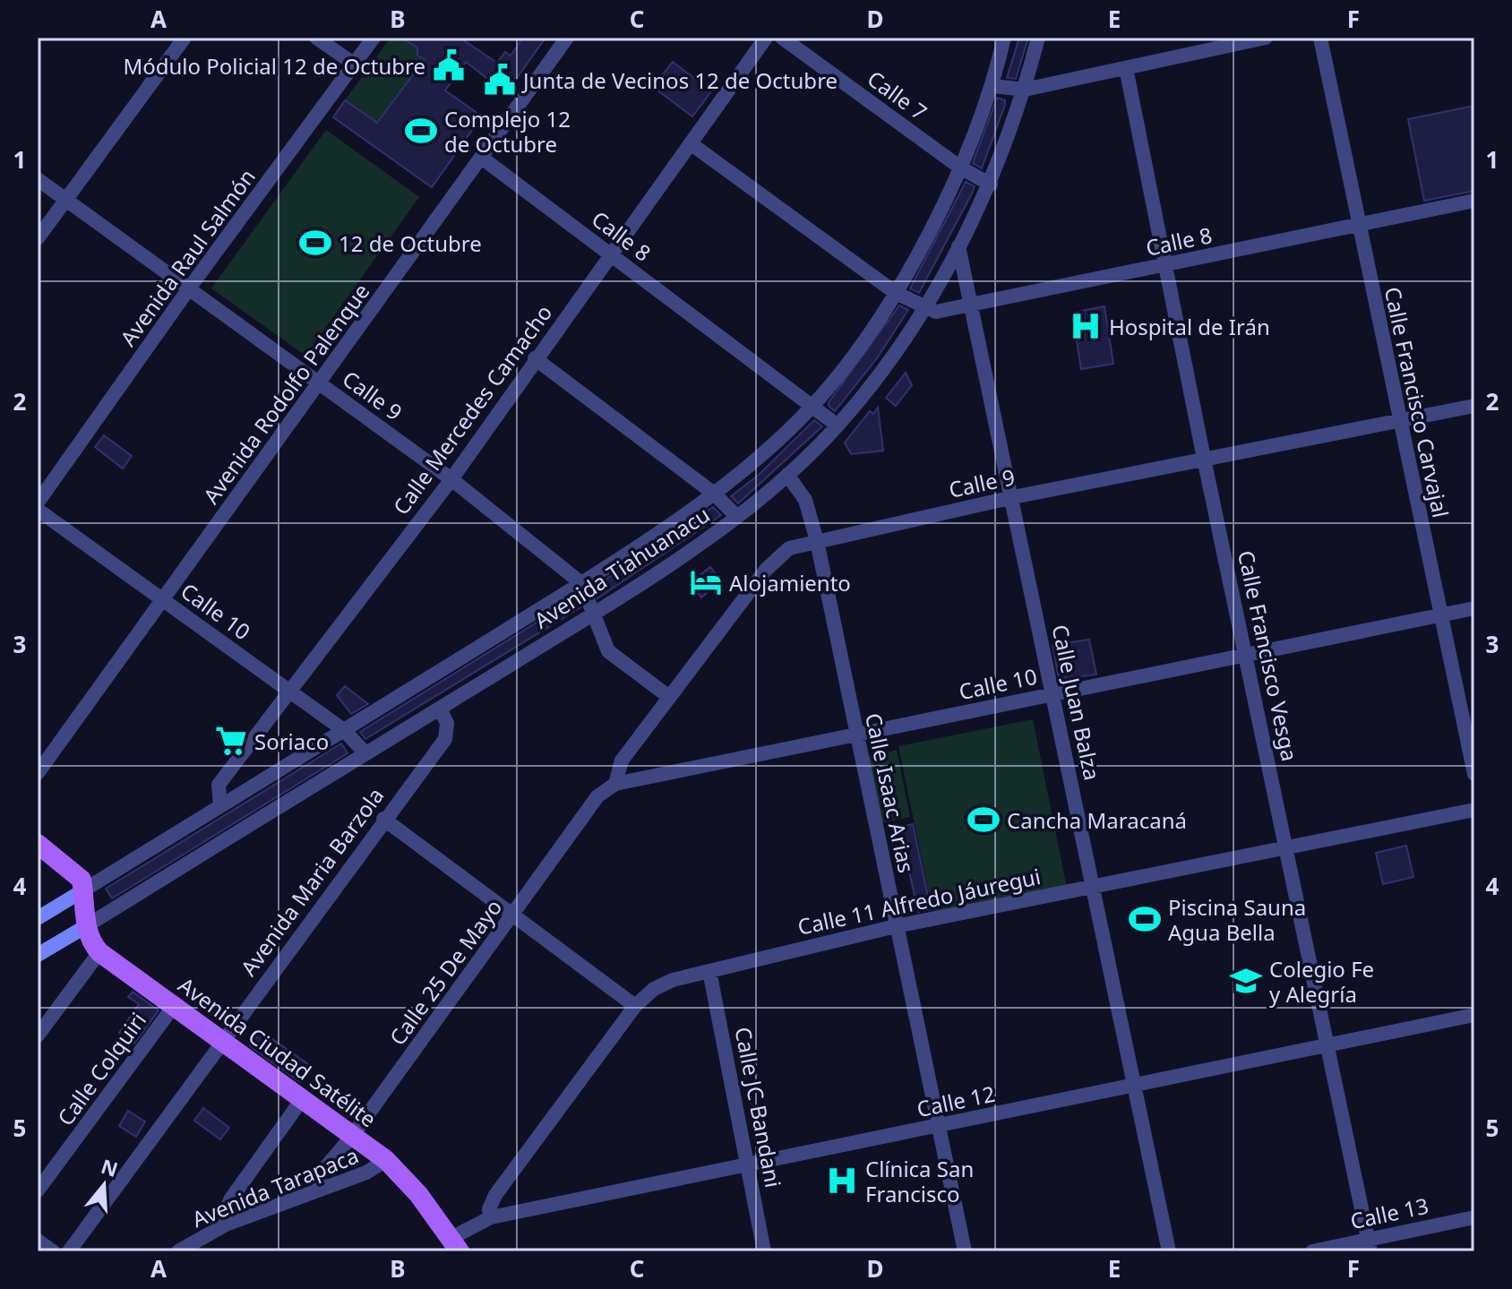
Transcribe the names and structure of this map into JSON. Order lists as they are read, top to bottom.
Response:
{
  "streets": {
    "main road": ["Avenida Tiahuanacu", "Avenida Ciudad Satélite"],
    "street": [
      "Calle 7",
      "Calle 8",
      "Avenida Raul Salmón",
      "Avenida Rodolfo Palenque",
      "Calle 9",
      "Calle Francisco Carvajal",
      "Calle Mercedes Camacho",
      "Calle 10",
      "Calle Francisco Vesga",
      "Calle Juan Balza",
      "Calle Isaac Arias",
      "Avenida Maria Barzola",
      "Calle 11 Alfredo Jáuregui",
      "Calle 25 De Mayo",
      "Calle Colquiri",
      "Calle 12",
      "Calle JC Bandani",
      "Avenida Tarapaca",
      "Calle 13"
    ]
  },
  "crossings": [
    ["Calle 7", "Avenida Tiahuanacu"],
    ["Calle 8", "Avenida Rodolfo Palenque"],
    ["Calle 8", "Calle Francisco Carvajal"],
    ["Calle 8", "Calle Mercedes Camacho"],
    ["Calle 8", "Avenida Tiahuanacu"],
    ["Calle 8", "Calle Francisco Vesga"],
    ["Calle 8", "Calle Juan Balza"],
    ["Avenida Raul Salmón", "Calle 9"],
    ["Avenida Rodolfo Palenque", "Calle 9"],
    ["Avenida Rodolfo Palenque", "Calle 10"],
    ["Calle 9", "Calle Francisco Carvajal"],
    ["Calle 9", "Calle Mercedes Camacho"],
    ["Calle 9", "Avenida Tiahuanacu"],
    ["Calle 9", "Calle 10"],
    ["Calle 9", "Calle Francisco Vesga"],
    ["Calle 9", "Calle Juan Balza"],
    ["Calle 9", "Calle Isaac Arias"],
    ["Calle 9", "Calle 25 De Mayo"],
    ["Calle Francisco Carvajal", "Calle 10"],
    ["Calle Mercedes Camacho", "Avenida Tiahuanacu"],
    ["Calle Mercedes Camacho", "Calle 10"],
    ["Avenida Tiahuanacu", "Calle 10"],
    ["Avenida Tiahuanacu", "Calle Juan Balza"],
    ["Avenida Tiahuanacu", "Calle Isaac Arias"],
    ["Avenida Tiahuanacu", "Avenida Maria Barzola"],
    ["Avenida Tiahuanacu", "Avenida Ciudad Satélite"],
    ["Calle 10", "Calle Francisco Vesga"],
    ["Calle 10", "Calle Juan Balza"],
    ["Calle 10", "Calle Isaac Arias"],
    ["Calle 10", "Calle 25 De Mayo"],
    ["Calle Francisco Vesga", "Calle 11 Alfredo Jáuregui"],
    ["Calle Francisco Vesga", "Calle 12"],
    ["Calle Francisco Vesga", "Calle 13"],
    ["Calle Juan Balza", "Calle 11 Alfredo Jáuregui"],
    ["Calle Juan Balza", "Calle 12"],
    ["Calle Isaac Arias", "Calle 11 Alfredo Jáuregui"],
    ["Calle Isaac Arias", "Calle 12"],
    ["Avenida Maria Barzola", "Avenida Ciudad Satélite"],
    ["Calle 11 Alfredo Jáuregui", "Calle 12"],
    ["Calle 11 Alfredo Jáuregui", "Calle JC Bandani"],
    ["Calle 25 De Mayo", "Avenida Ciudad Satélite"],
    ["Calle 25 De Mayo", "Avenida Tarapaca"],
    ["Avenida Ciudad Satélite", "Calle Colquiri"],
    ["Avenida Ciudad Satélite", "Calle 12"],
    ["Avenida Ciudad Satélite", "Avenida Tarapaca"],
    ["Calle 12", "Calle JC Bandani"]
  ],
  "places": {
    "public building": ["Módulo Policial 12 de Octubre", "Junta de Vecinos 12 de Octubre"],
    "sports": [
      "Complejo 12 de Octubre",
      "12 de Octubre",
      "Cancha Maracaná",
      "Piscina Sauna Agua Bella"
    ],
    "hospital": ["Hospital de Irán", "Clínica San Francisco"],
    "hotel": ["Alojamiento"],
    "supermarket": ["Soriaco"],
    "school or university": ["Colegio Fe y Alegría"]
  },
  "north": "top",
  "grid": {
    "columns": [
      "A",
      "B",
      "C",
      "D",
      "E",
      "F"
    ],
    "rows": [
      "1",
      "2",
      "3",
      "4",
      "5"
    ]
  }
}
